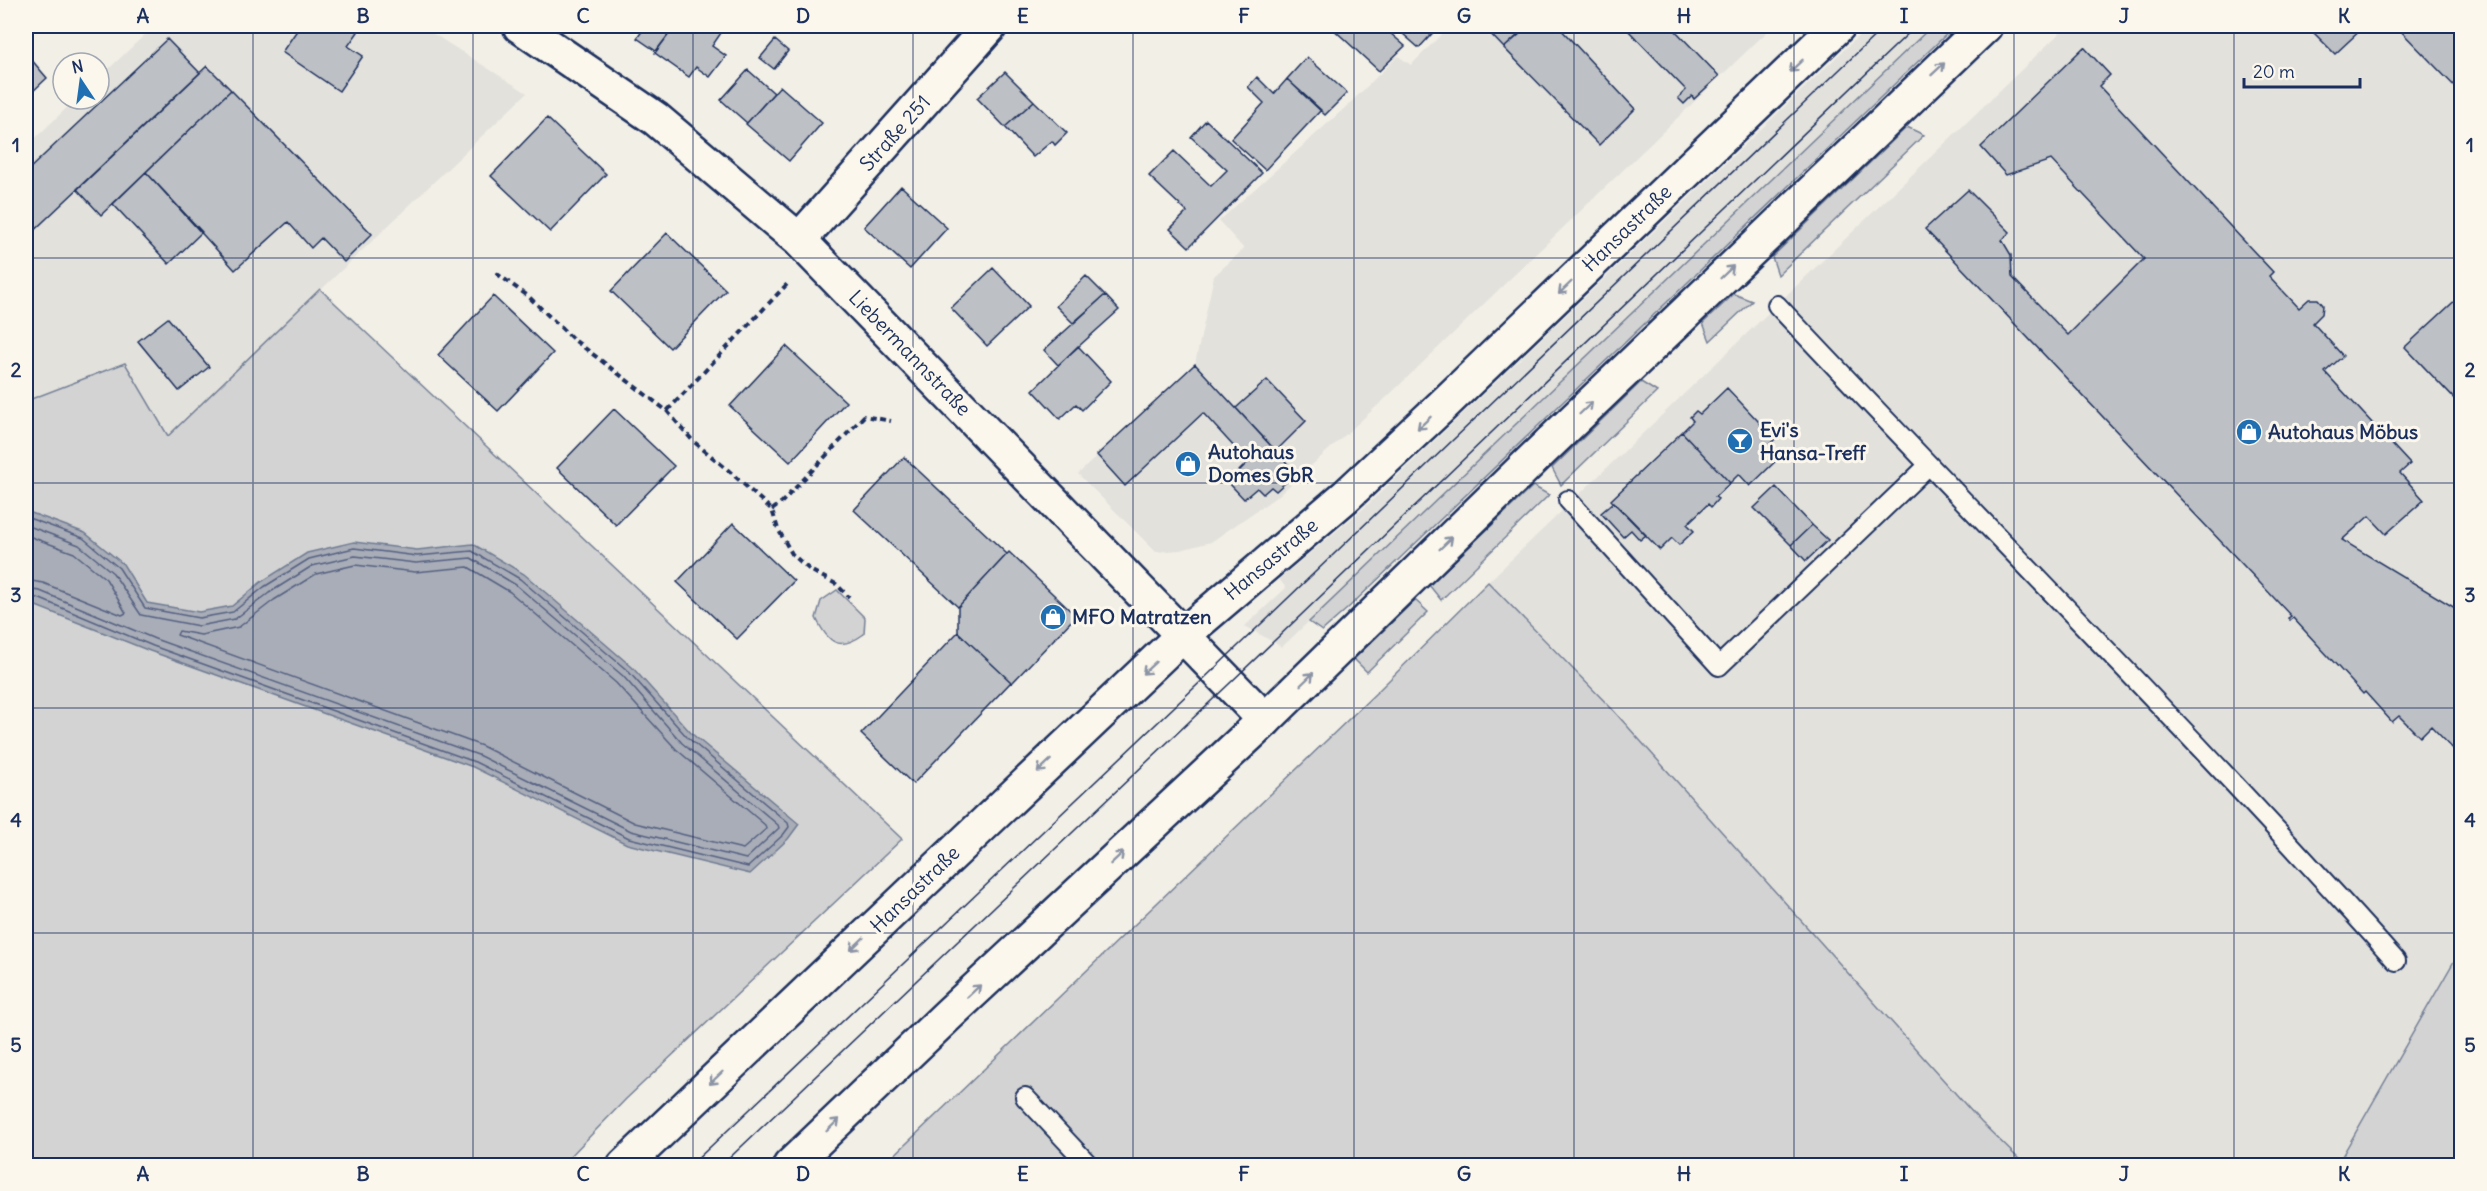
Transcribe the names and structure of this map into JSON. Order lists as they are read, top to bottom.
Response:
{
  "streets": {
    "main road": ["Straße 251", "Hansastraße", "Liebermannstraße"]
  },
  "crossings": [
    ["Straße 251", "Liebermannstraße"],
    ["Hansastraße", "Liebermannstraße"]
  ],
  "places": {
    "shop": ["Autohaus Möbus", "Autohaus Domes GbR", "MFO Matratzen"],
    "bar": ["Evi's Hansa-Treff"]
  },
  "scale_bar": "20 m",
  "north": "top",
  "grid": {
    "columns": [
      "A",
      "B",
      "C",
      "D",
      "E",
      "F",
      "G",
      "H",
      "I",
      "J",
      "K"
    ],
    "rows": [
      "1",
      "2",
      "3",
      "4",
      "5"
    ]
  }
}
